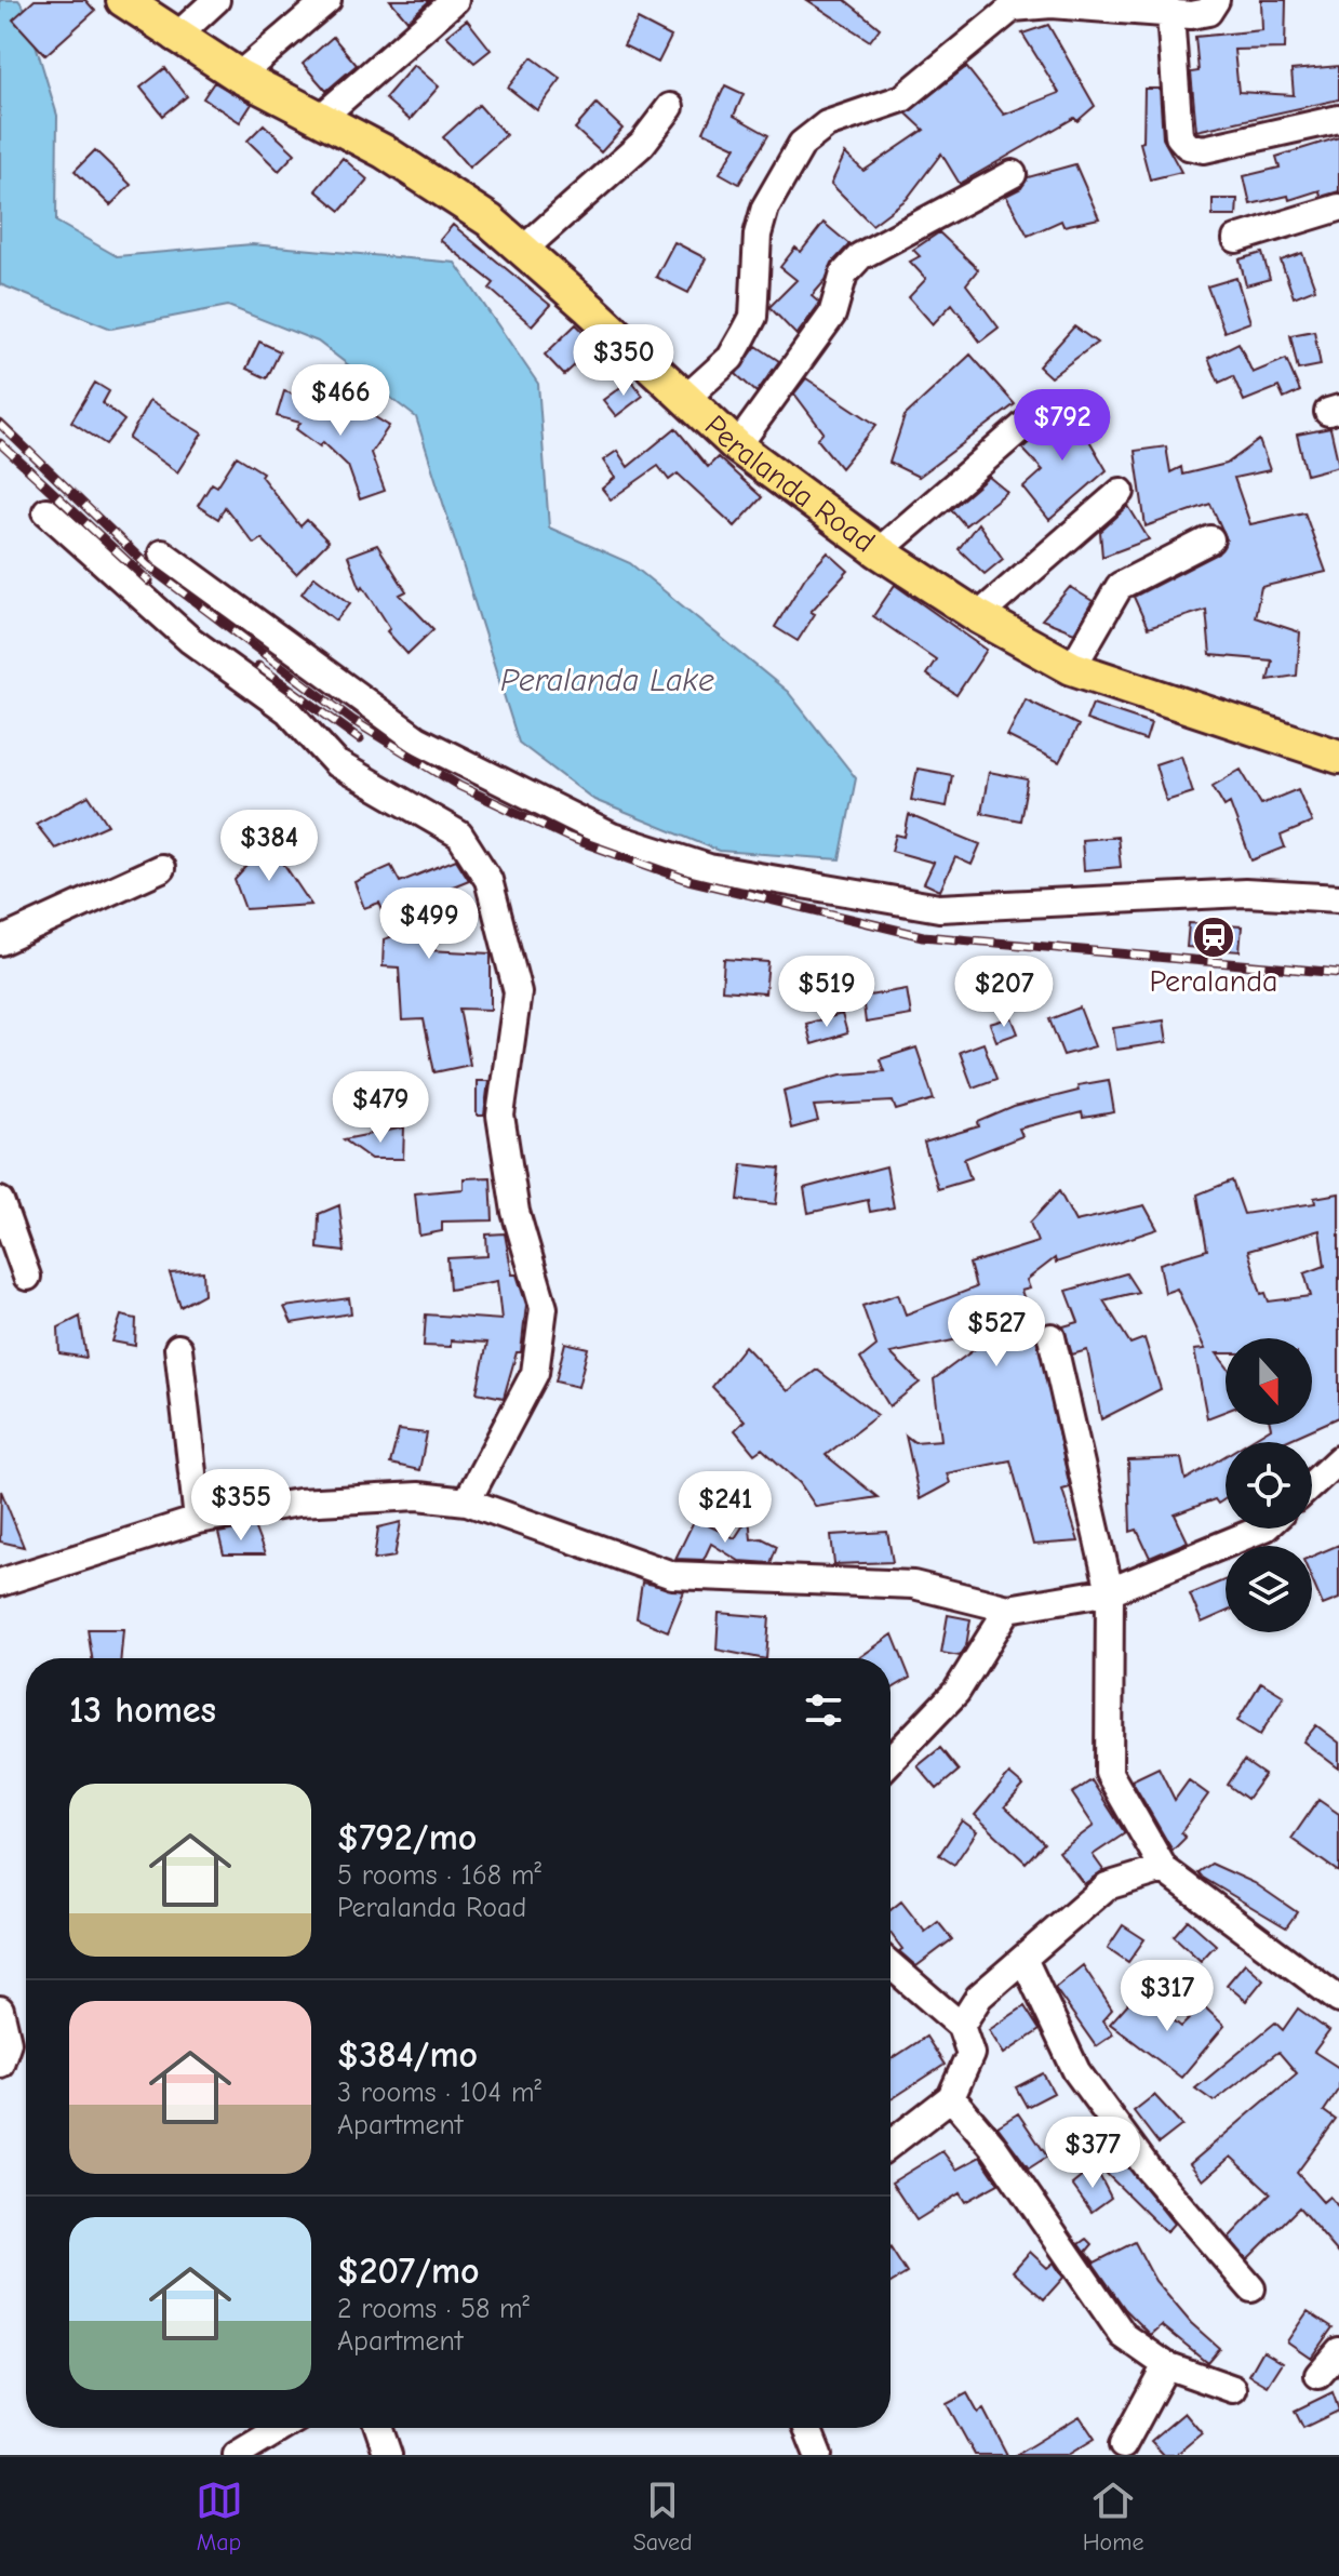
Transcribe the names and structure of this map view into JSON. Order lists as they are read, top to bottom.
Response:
{
  "streets": {
    "main road": ["Peralanda Road"]
  },
  "water": ["Peralanda Lake"],
  "places": {
    "station": ["Peralanda"]
  },
  "north": "bottom",
  "page": {
    "price": [
      "$350",
      "$466",
      "$792",
      "$384",
      "$499",
      "$519",
      "$207",
      "$479",
      "$527",
      "$355",
      "$241",
      "$317",
      "$377"
    ],
    "heading": "13 homes",
    "list": [
      {
        "name": "$792/mo",
        "note": "5 rooms · 168 m² · Peralanda Road"
      },
      {
        "name": "$384/mo",
        "note": "3 rooms · 104 m² · Apartment"
      },
      {
        "name": "$207/mo",
        "note": "2 rooms · 58 m² · Apartment"
      }
    ],
    "tabs": ["Map", "Saved", "Home"]
  }
}
